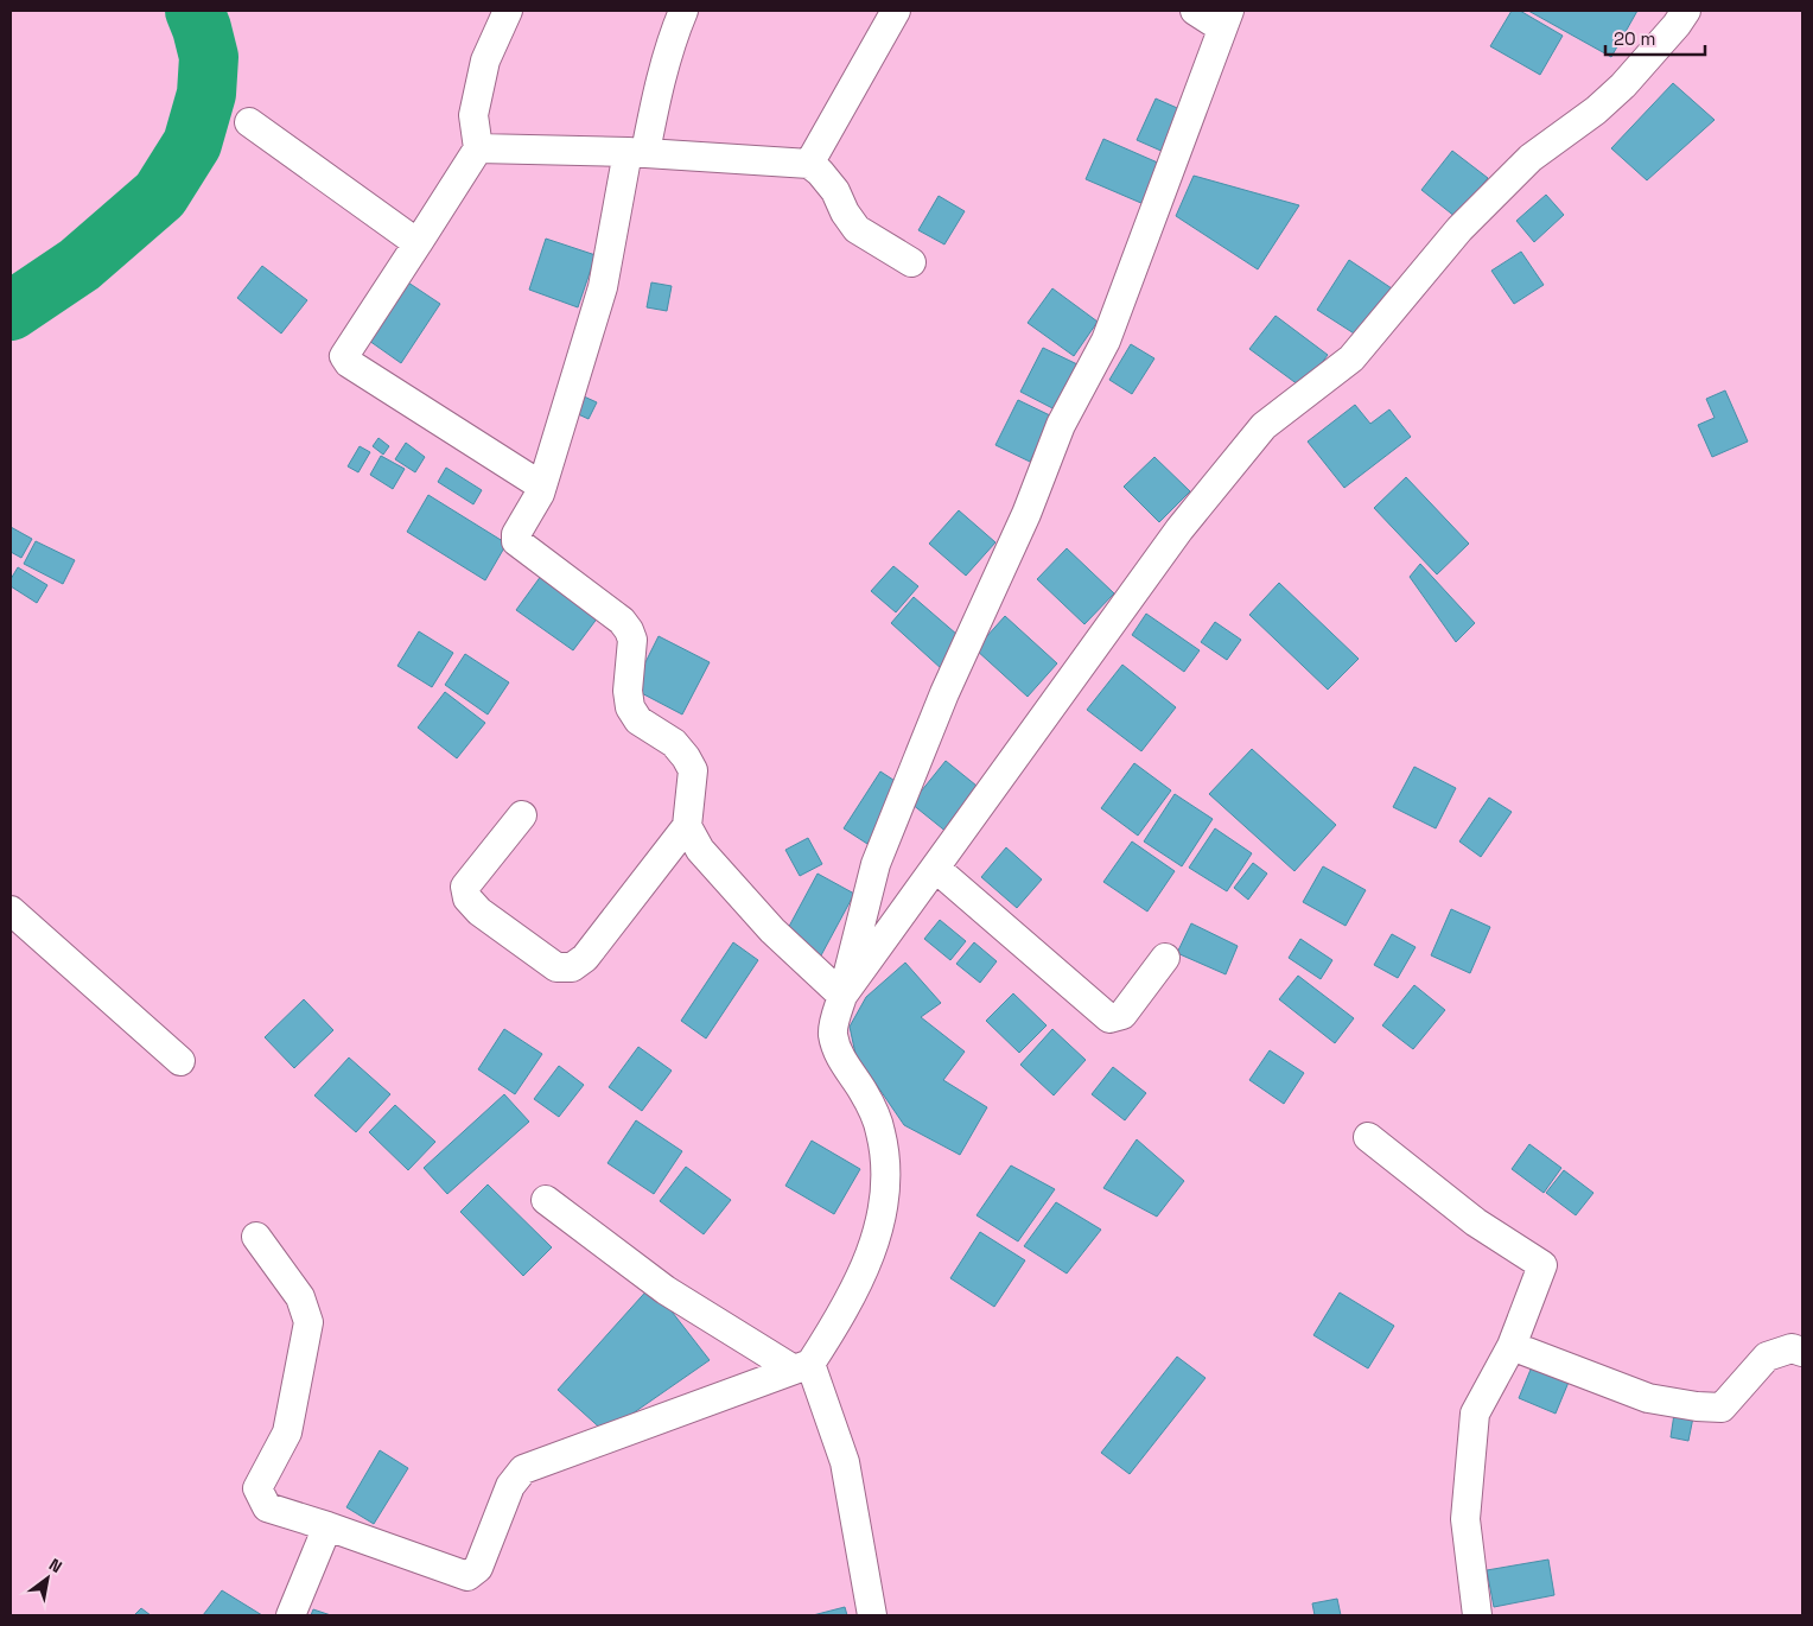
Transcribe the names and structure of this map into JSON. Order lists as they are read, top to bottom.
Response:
{
  "scale_bar": "20 m",
  "north": "top right"
}
